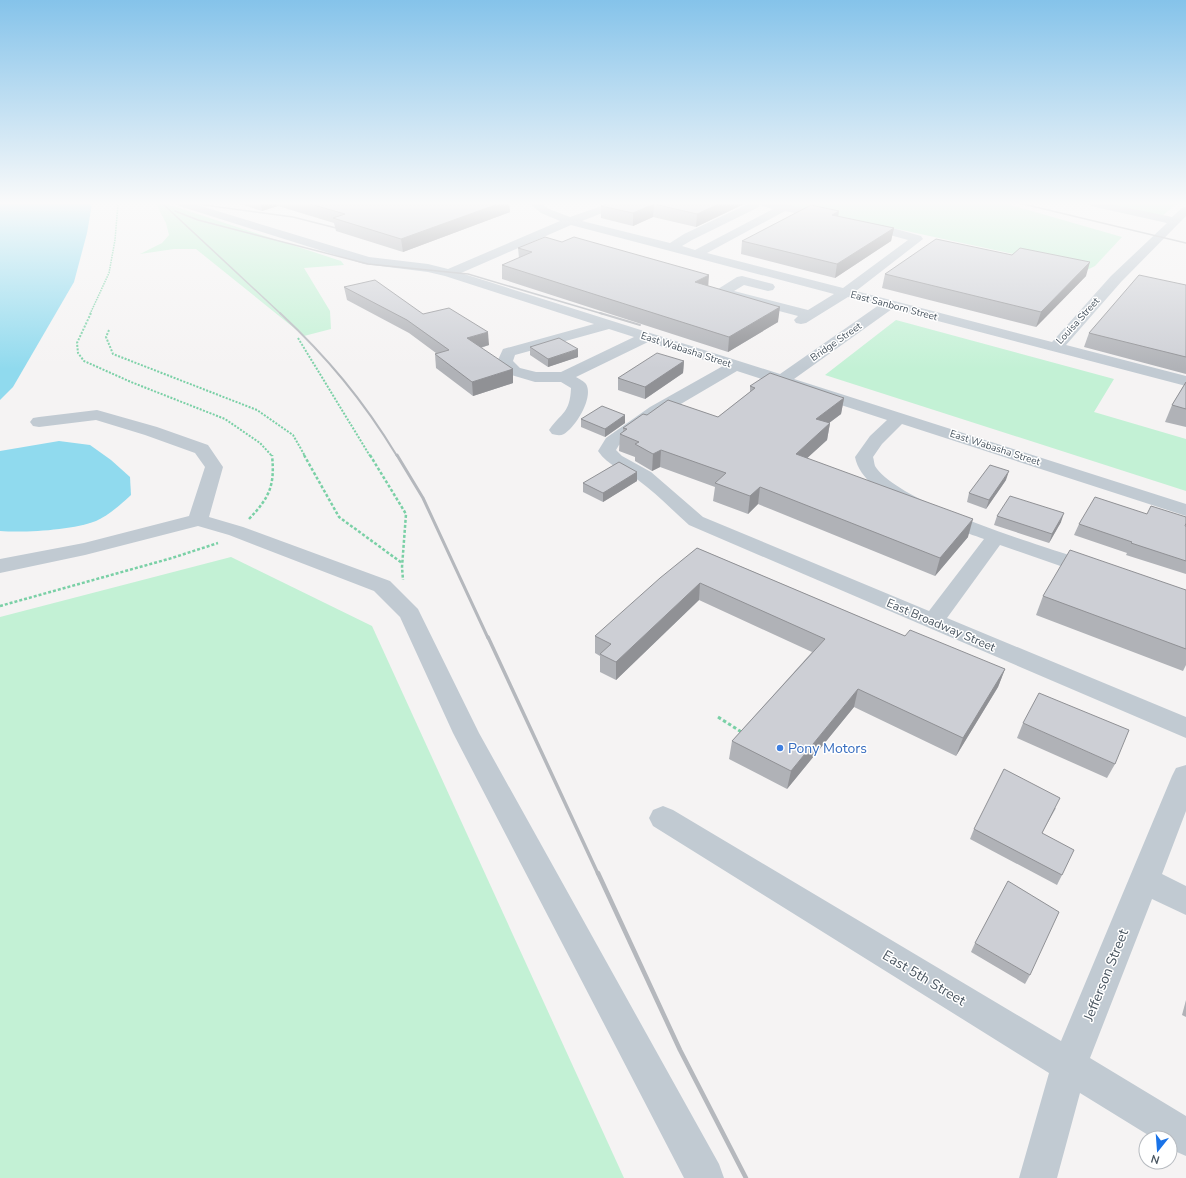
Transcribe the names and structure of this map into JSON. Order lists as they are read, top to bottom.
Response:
{
  "streets": {
    "street": [
      "East Sanborn Street",
      "Louisa Street",
      "Bridge Street",
      "East Wabasha Street",
      "East Broadway Street",
      "Jefferson Street",
      "East 5th Street"
    ]
  },
  "crossings": [
    ["East Sanborn Street", "Louisa Street"],
    ["East Sanborn Street", "Bridge Street"],
    ["Bridge Street", "East Wabasha Street"],
    ["East Wabasha Street", "East Broadway Street"],
    ["Jefferson Street", "East 5th Street"]
  ],
  "places": ["Pony Motors"],
  "north": "bottom"
}
